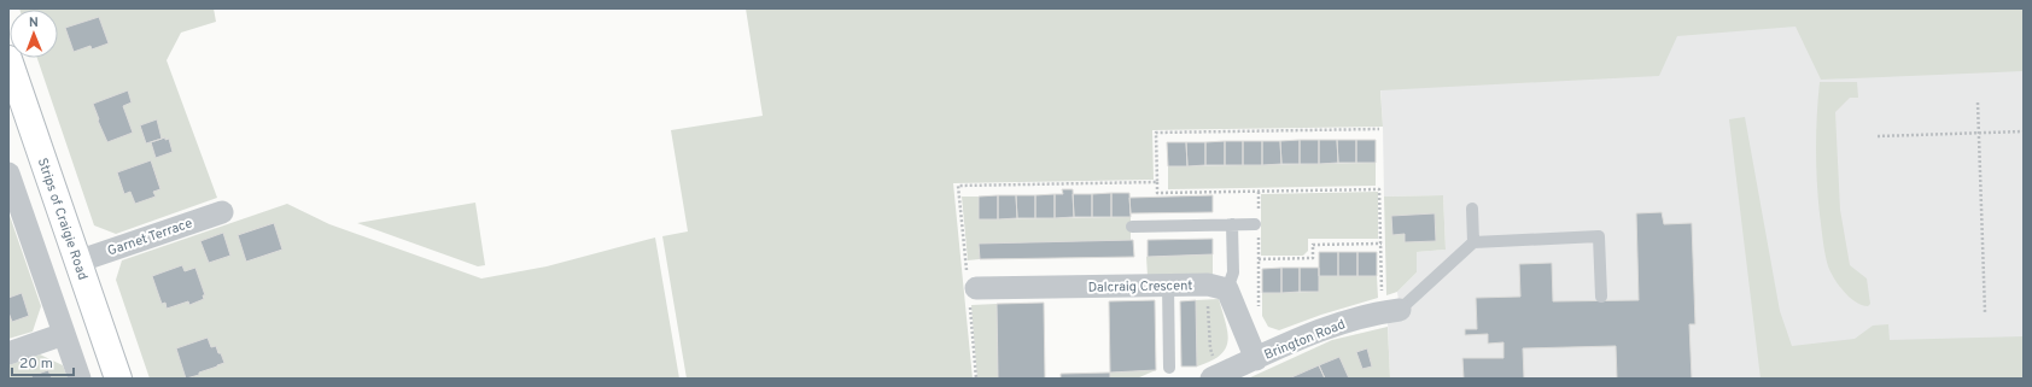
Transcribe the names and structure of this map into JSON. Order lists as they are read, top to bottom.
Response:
{
  "streets": {
    "street": [
      "Strips of Craigie Road",
      "Garnet Terrace",
      "Dalcraig Crescent",
      "Brington Road"
    ]
  },
  "crossings": [
    ["Strips of Craigie Road", "Garnet Terrace"]
  ],
  "scale_bar": "20 m",
  "north": "top"
}
